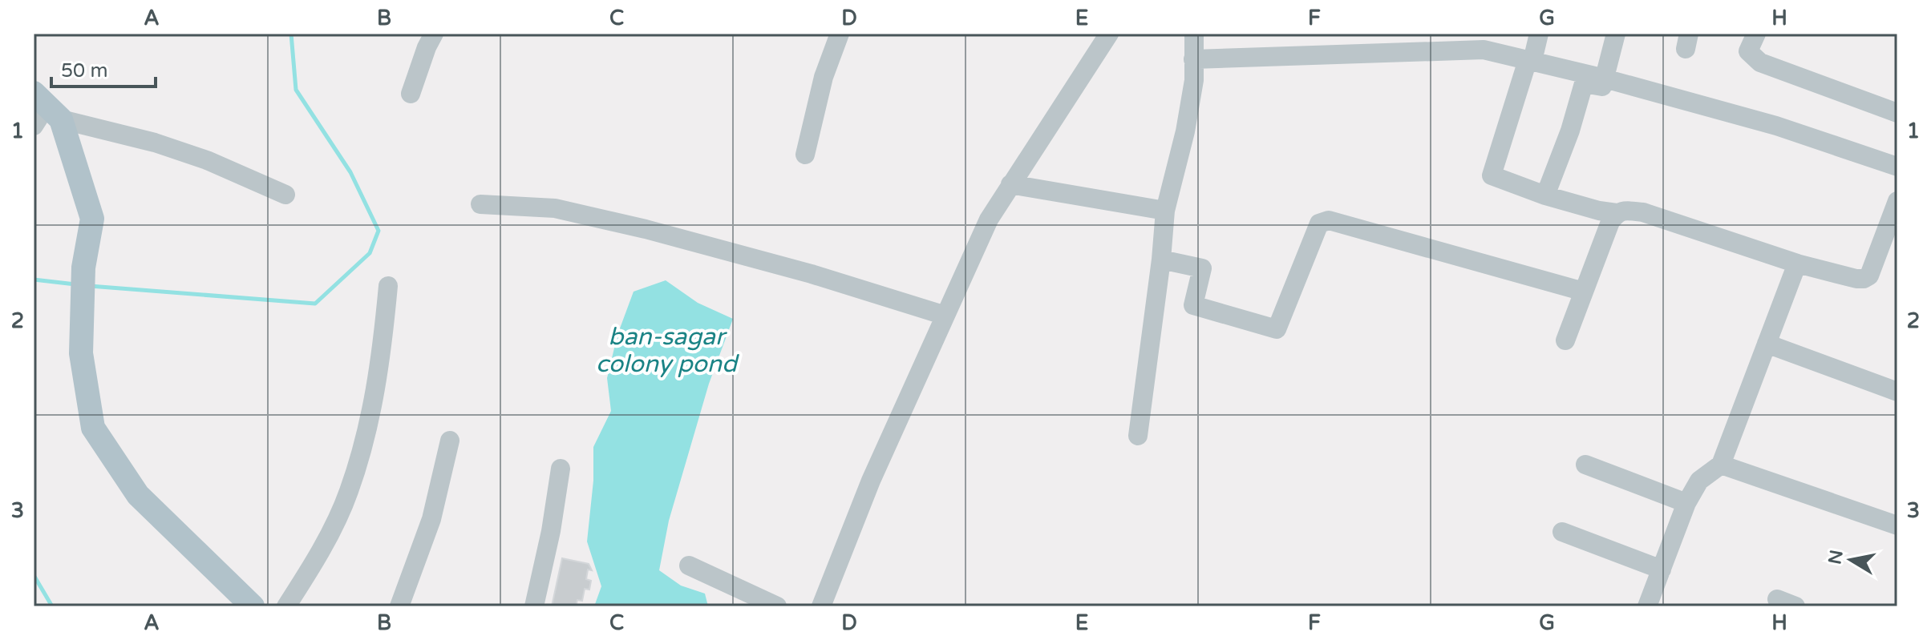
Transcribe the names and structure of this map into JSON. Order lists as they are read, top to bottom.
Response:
{
  "water": ["ban-sagar colony pond"],
  "scale_bar": "50 m",
  "north": "left",
  "grid": {
    "columns": [
      "A",
      "B",
      "C",
      "D",
      "E",
      "F",
      "G",
      "H"
    ],
    "rows": ["1", "2", "3"]
  }
}
